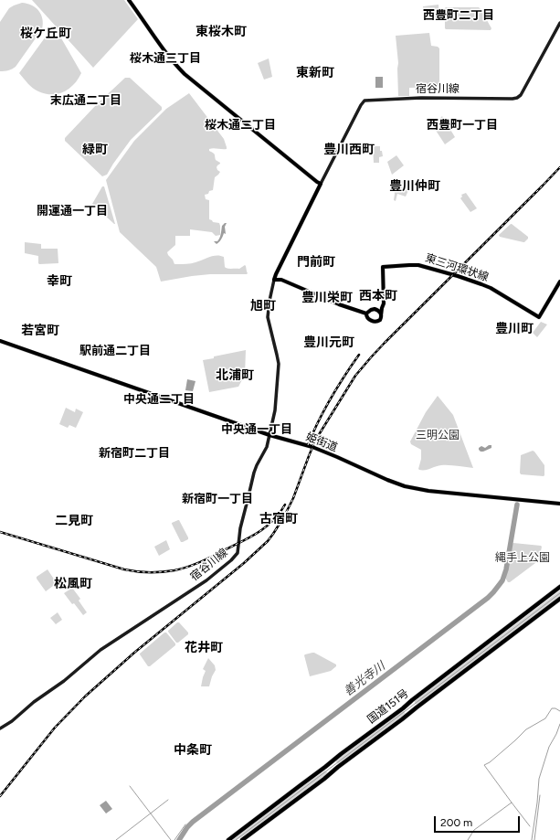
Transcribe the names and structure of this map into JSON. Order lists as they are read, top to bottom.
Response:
{
  "streets": {
    "highway": ["国道151号"],
    "main road": ["宿谷川線", "東三河環状線", "姫街道"]
  },
  "crossings": [
    ["宿谷川線", "姫街道"]
  ],
  "districts": [
    "西豊町二丁目",
    "東桜木町",
    "桜ケ丘町",
    "桜木通三丁目",
    "東新町",
    "末広通二丁目",
    "桜木通二丁目",
    "西豊町一丁目",
    "緑町",
    "豊川西町",
    "豊川仲町",
    "開運通一丁目",
    "門前町",
    "幸町",
    "西本町",
    "豊川栄町",
    "旭町",
    "豊川町",
    "若宮町",
    "豊川元町",
    "駅前通二丁目",
    "北浦町",
    "中央通二丁目",
    "中央通一丁目",
    "新宿町二丁目",
    "新宿町一丁目",
    "古宿町",
    "二見町",
    "松風町",
    "花井町",
    "中条町"
  ],
  "water": ["善光寺川"],
  "parks": ["三明公園", "縄手上公園"],
  "scale_bar": "200 m"
}
